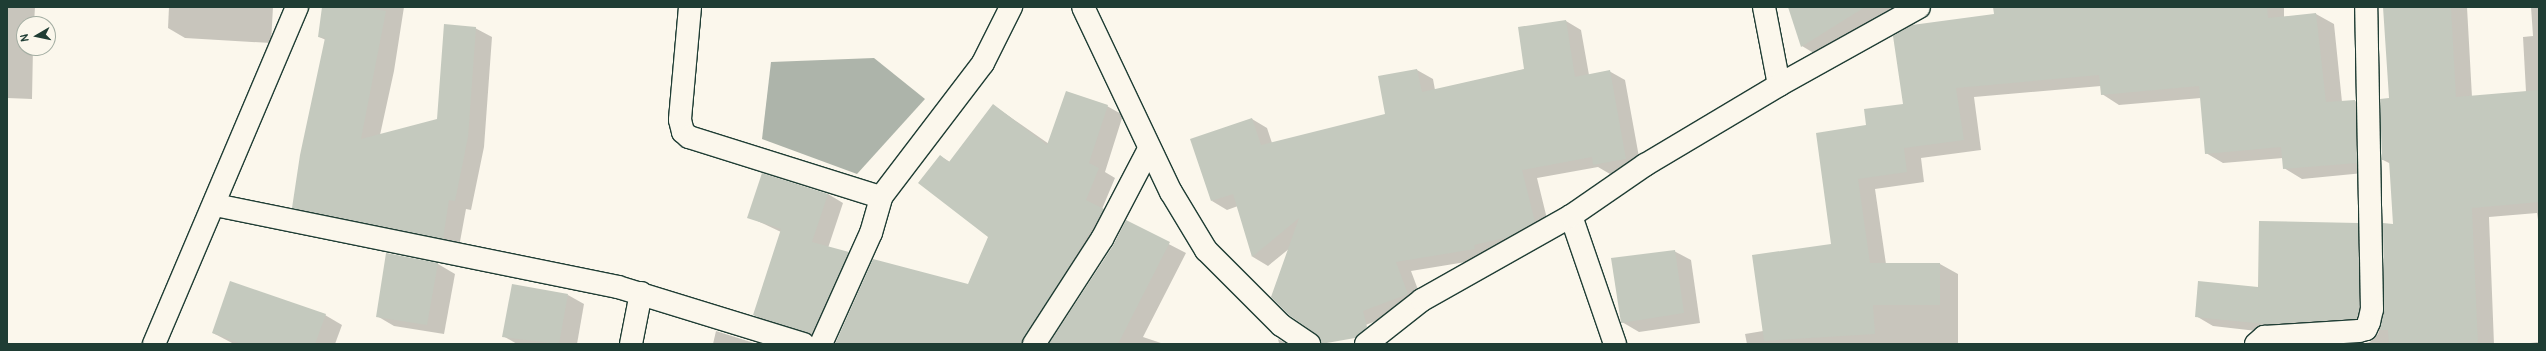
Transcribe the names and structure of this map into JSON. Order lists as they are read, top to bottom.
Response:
{
  "north": "left"
}
